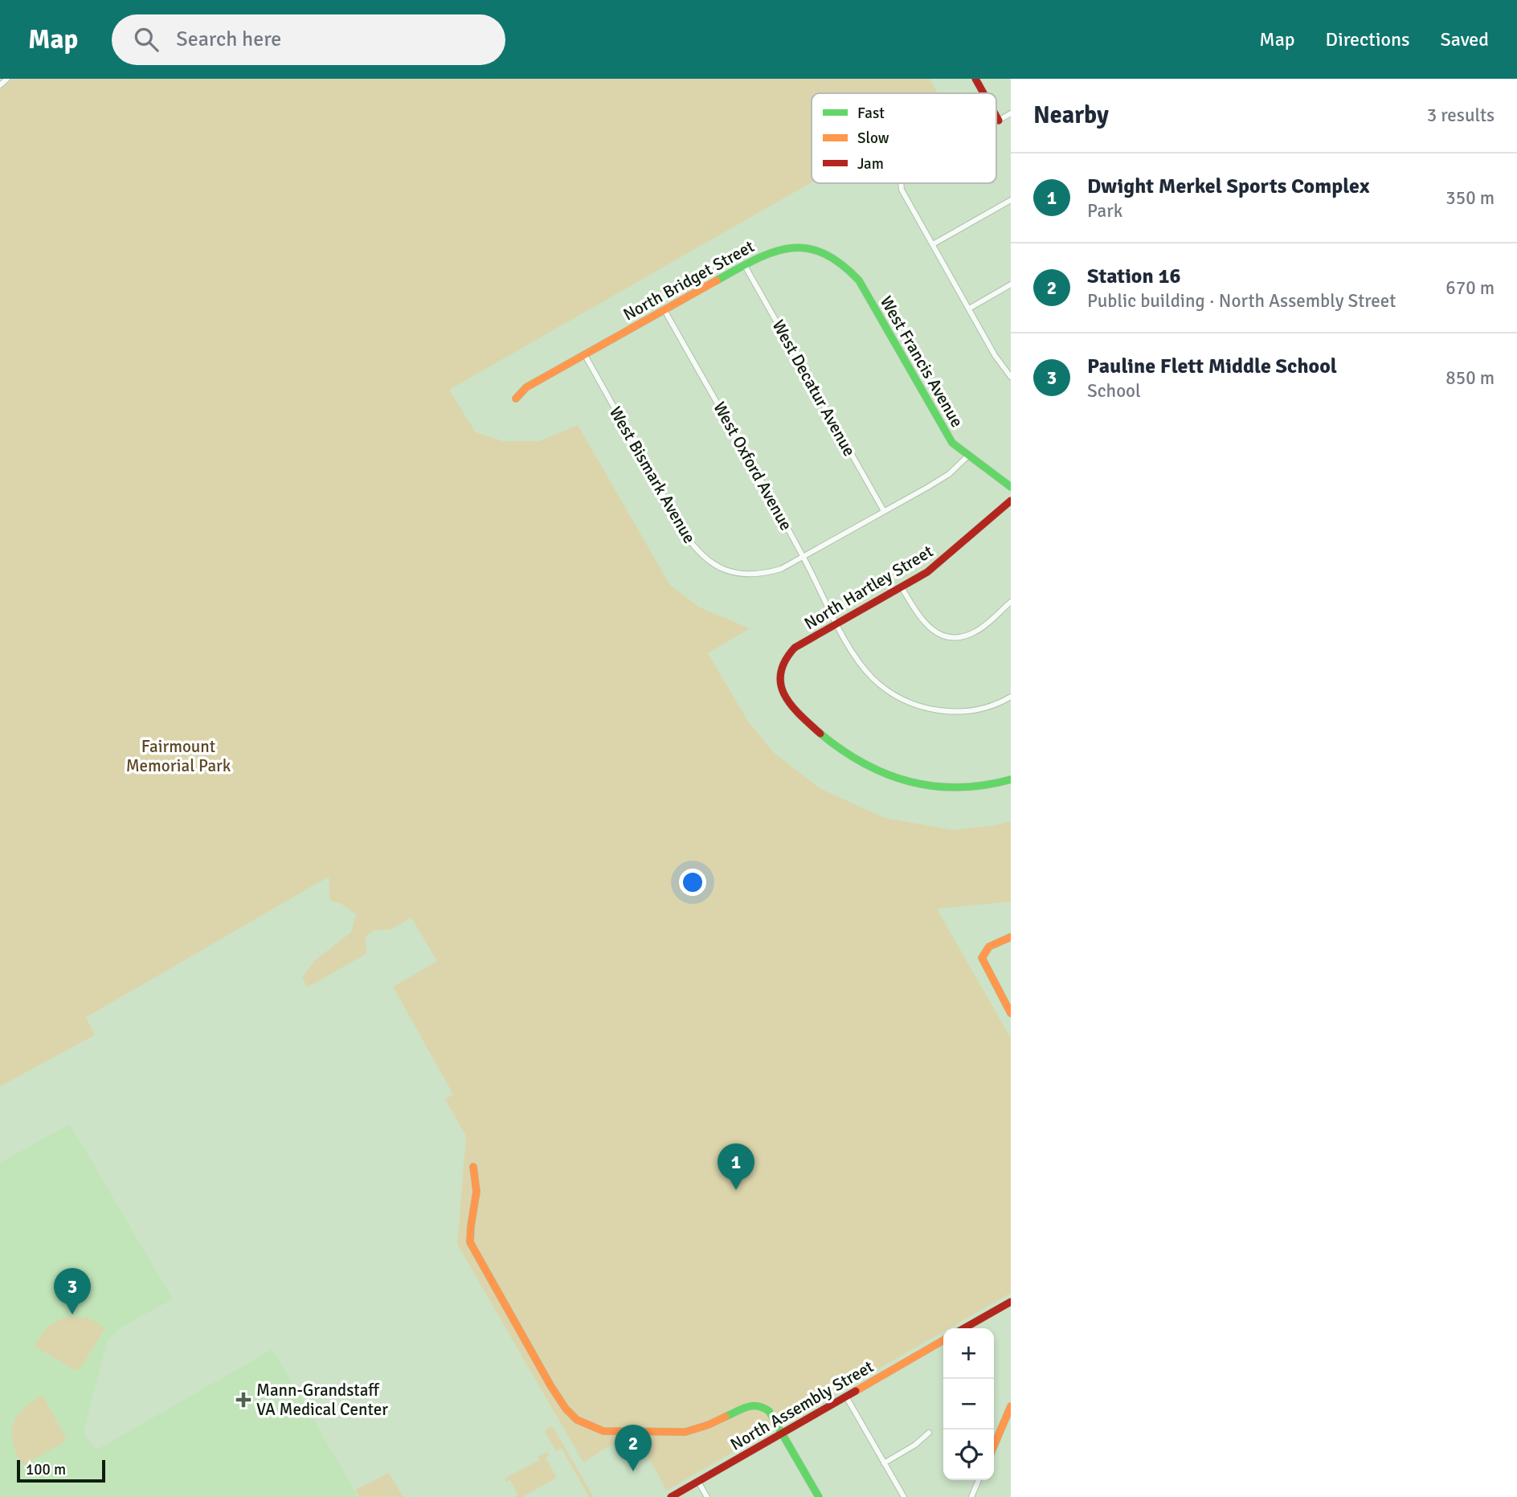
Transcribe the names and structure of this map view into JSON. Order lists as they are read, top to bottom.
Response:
{
  "streets": {
    "street": [
      "North Bridget Street",
      "West Francis Avenue",
      "West Decatur Avenue",
      "West Oxford Avenue",
      "West Bismark Avenue",
      "North Hartley Street",
      "North Assembly Street"
    ]
  },
  "crossings": [
    ["North Bridget Street", "West Francis Avenue"],
    ["North Bridget Street", "West Decatur Avenue"],
    ["North Bridget Street", "West Oxford Avenue"],
    ["North Bridget Street", "West Bismark Avenue"],
    ["West Francis Avenue", "West Bismark Avenue"],
    ["West Decatur Avenue", "West Bismark Avenue"],
    ["West Oxford Avenue", "West Bismark Avenue"],
    ["West Oxford Avenue", "North Hartley Street"]
  ],
  "parks": ["Fairmount Memorial Park"],
  "places": {
    "health": ["Mann-Grandstaff VA Medical Center"]
  },
  "legend": ["Fast", "Slow", "Jam"],
  "scale_bar": "100 m",
  "page": {
    "header": "Map",
    "search": "Search here",
    "nav": ["Map", "Directions", "Saved"],
    "heading": ["Nearby", "3 results"],
    "list": [
      {
        "mark": "1",
        "name": "Dwight Merkel Sports Complex",
        "note": "Park",
        "value": "350 m"
      },
      {
        "mark": "2",
        "name": "Station 16",
        "note": "Public building · North Assembly Street",
        "value": "670 m"
      },
      {
        "mark": "3",
        "name": "Pauline Flett Middle School",
        "note": "School",
        "value": "850 m"
      }
    ],
    "pins": ["1", "3", "2"],
    "map_buttons": ["+", "−"],
    "scale": "100 m"
  }
}
